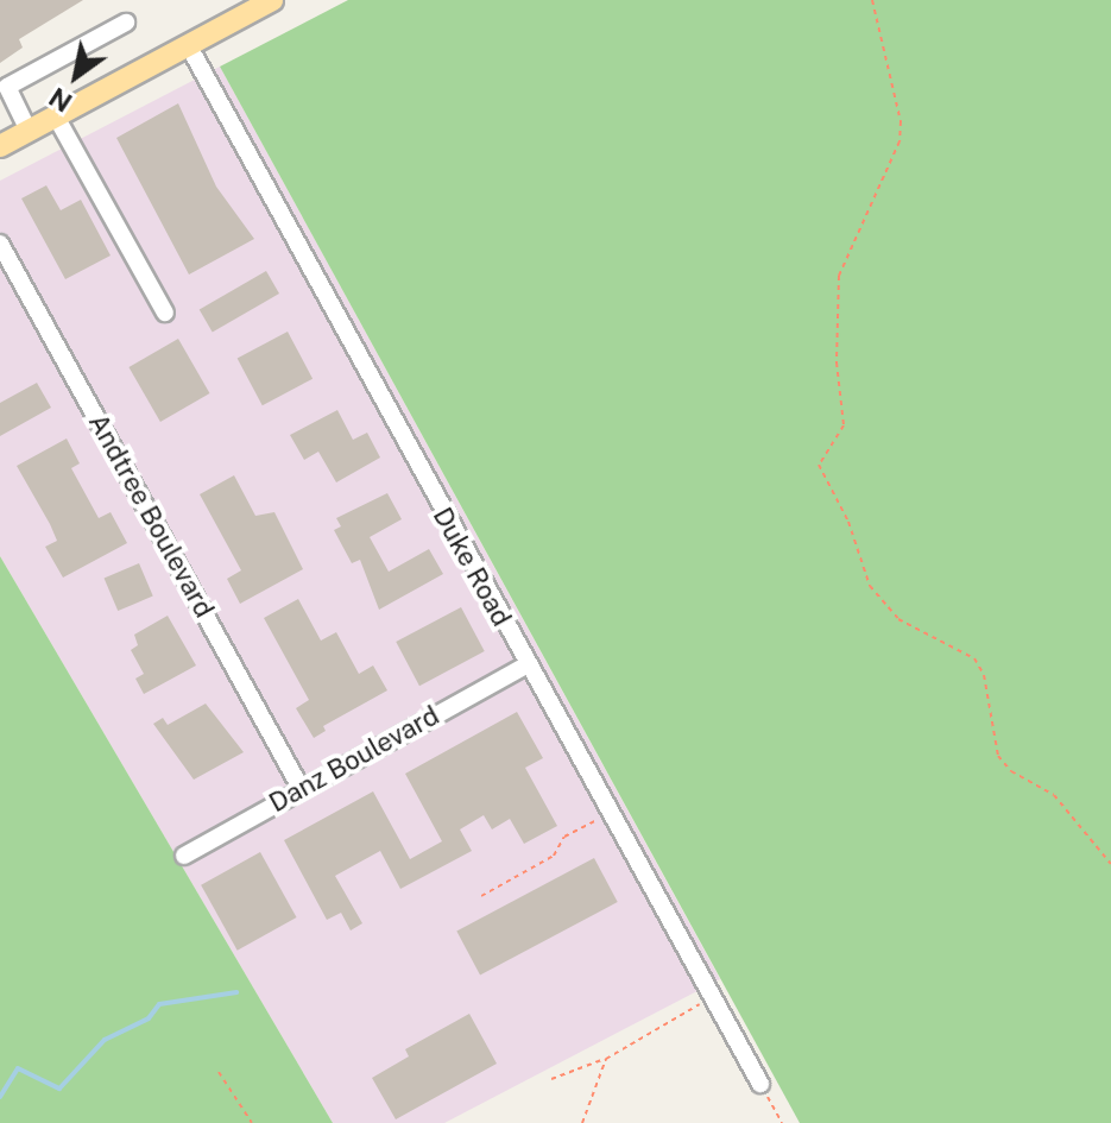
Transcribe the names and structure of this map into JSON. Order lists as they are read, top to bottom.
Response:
{
  "streets": {
    "street": ["Andtree Boulevard", "Duke Road", "Danz Boulevard"]
  },
  "crossings": [
    ["Andtree Boulevard", "Danz Boulevard"],
    ["Duke Road", "Danz Boulevard"]
  ],
  "north": "bottom left"
}
